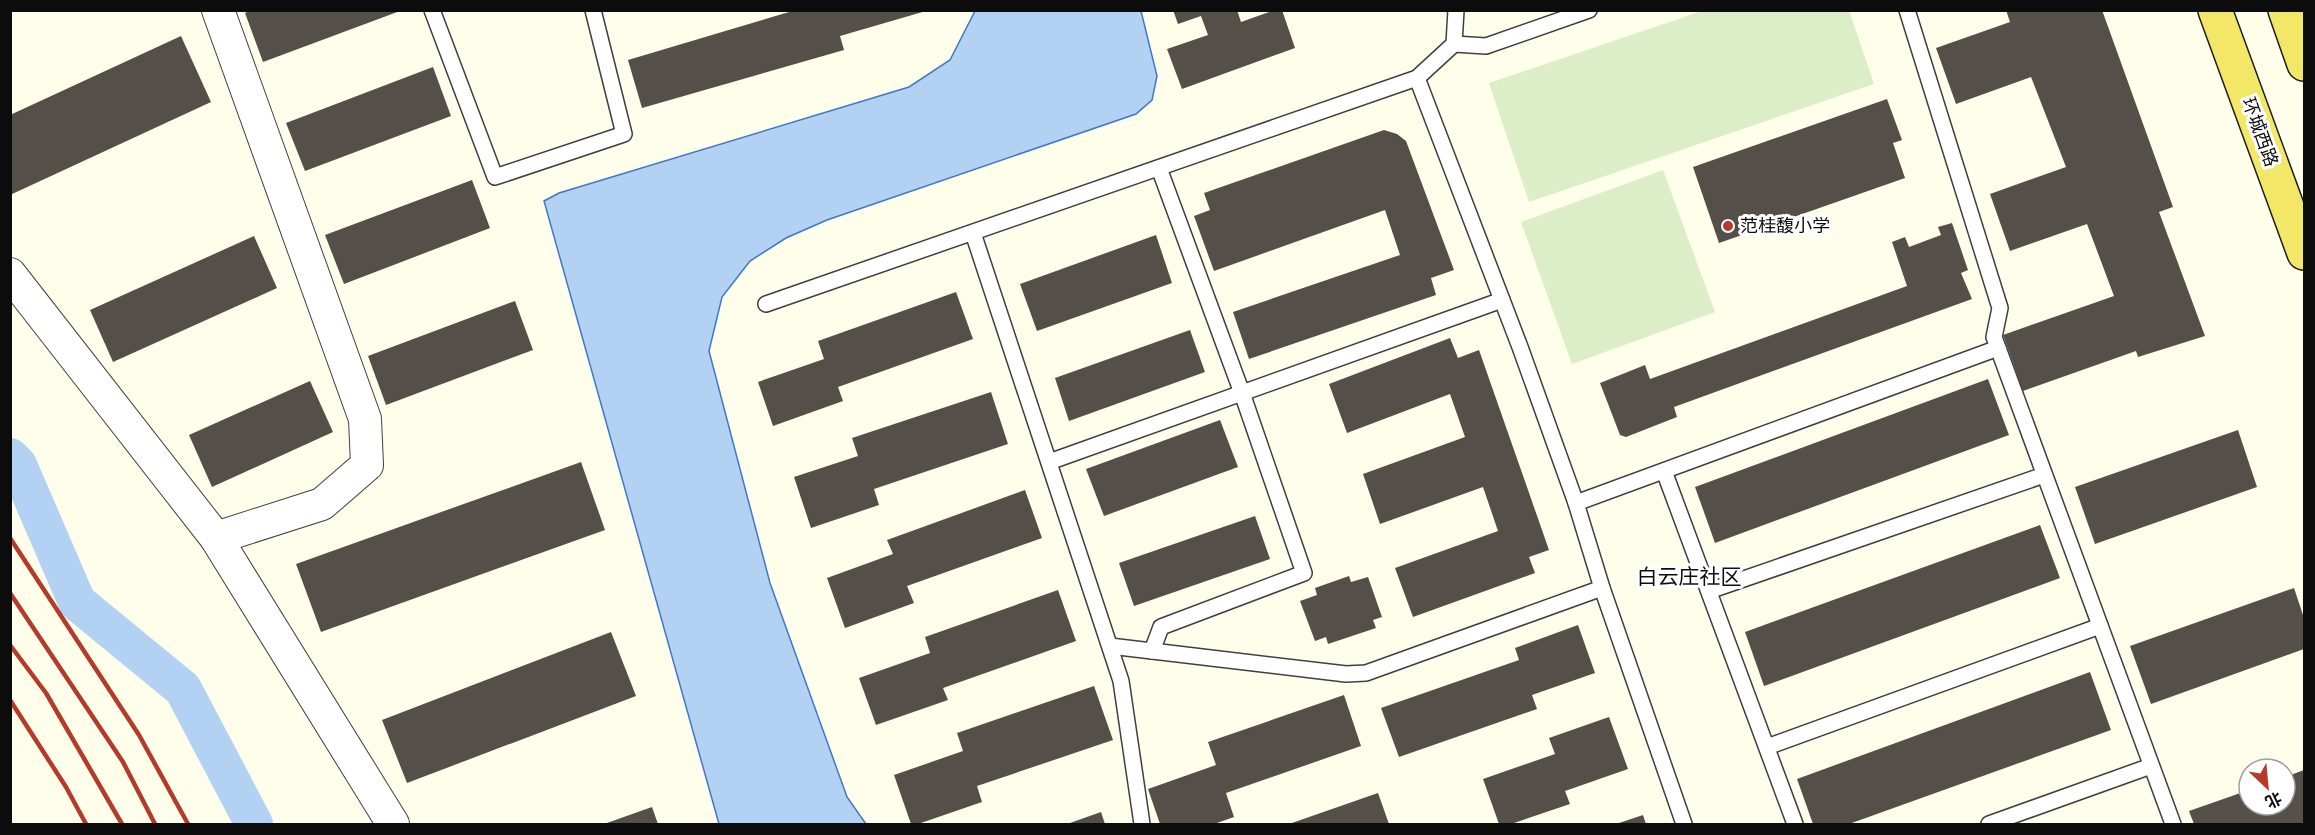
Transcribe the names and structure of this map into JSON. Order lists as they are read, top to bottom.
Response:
{
  "streets": {
    "main road": ["环城西路"]
  },
  "districts": ["白云庄社区"],
  "places": ["范桂馥小学"],
  "north": "bottom right"
}
